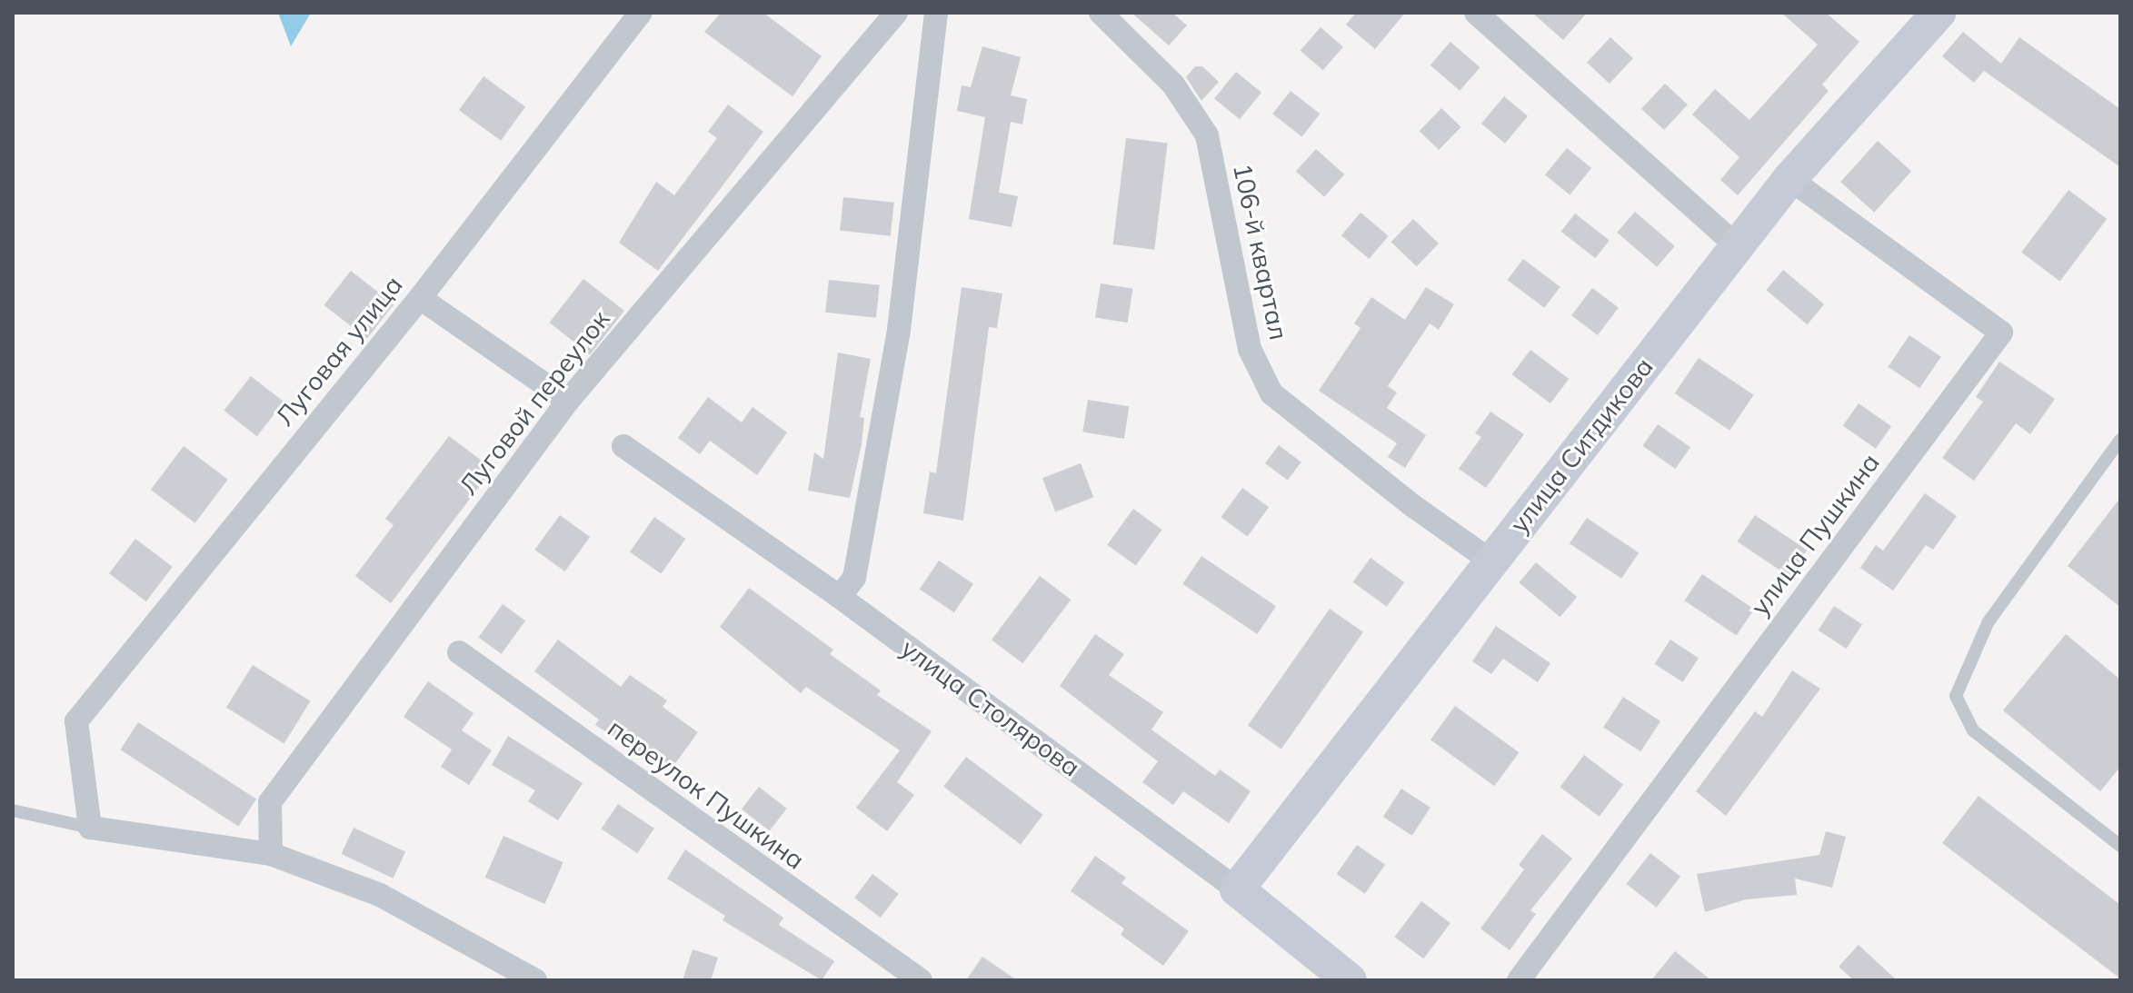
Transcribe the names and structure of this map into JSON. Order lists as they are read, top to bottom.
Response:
{
  "streets": {
    "street": [
      "106-й квартал",
      "Луговая улица",
      "Луговой переулок",
      "улица Ситдикова",
      "улица Пушкина",
      "улица Столярова",
      "переулок Пушкина"
    ]
  },
  "crossings": [
    ["106-й квартал", "улица Ситдикова"],
    ["улица Ситдикова", "улица Пушкина"],
    ["улица Ситдикова", "улица Столярова"]
  ]
}
